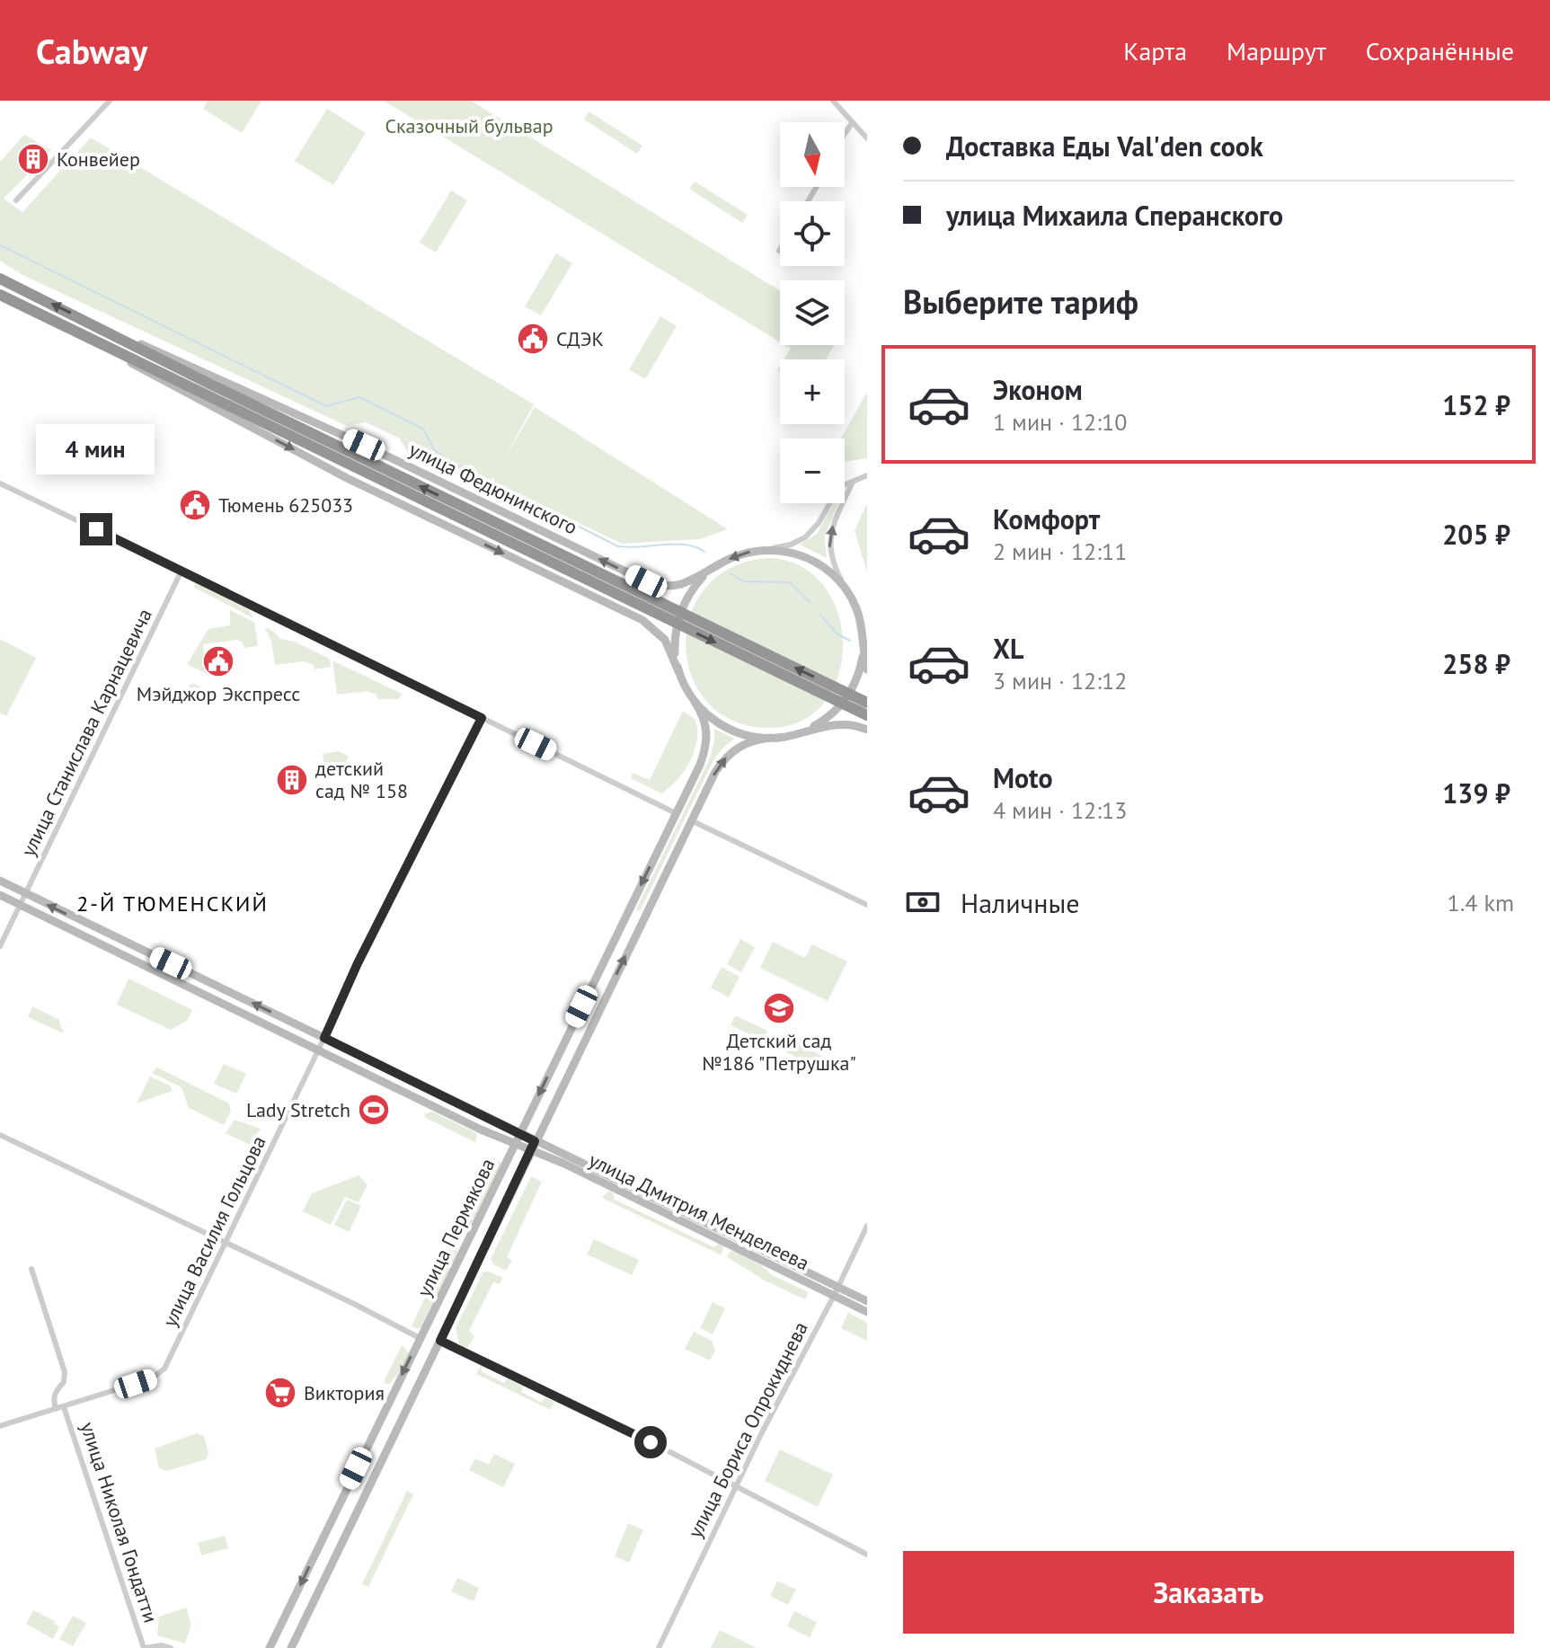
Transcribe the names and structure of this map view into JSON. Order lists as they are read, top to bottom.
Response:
{
  "streets": {
    "highway": ["улица Федюнинского"],
    "main road": ["улица Дмитрия Менделеева", "улица Пермякова"],
    "street": [
      "улица Станислава Карнацевича",
      "улица Василия Гольцова",
      "улица Бориса Опрокиднева",
      "улица Николая Гондатти"
    ]
  },
  "crossings": [
    ["улица Федюнинского", "улица Пермякова"],
    ["улица Станислава Карнацевича", "улица Дмитрия Менделеева"],
    ["улица Дмитрия Менделеева", "улица Пермякова"],
    ["улица Дмитрия Менделеева", "улица Василия Гольцова"],
    ["улица Дмитрия Менделеева", "улица Бориса Опрокиднева"],
    ["улица Василия Гольцова", "улица Николая Гондатти"]
  ],
  "districts": ["2-Й ТЮМЕНСКИЙ"],
  "parks": ["Сказочный бульвар"],
  "places": {
    "building": ["Конвейер", "детский сад № 158"],
    "public building": ["СДЭК", "Тюмень 625033", "Мэйджор Экспресс"],
    "school or university": ["Детский сад №186 \"Петрушка\""],
    "sports": ["Lady Stretch"],
    "supermarket": ["Виктория"]
  },
  "north": "bottom",
  "page": {
    "header": "Cabway",
    "nav": ["Карта", "Маршрут", "Сохранённые"],
    "banner": ["Доставка Еды Val'den cook", "улица Михаила Сперанского"],
    "map_buttons": ["+", "−"],
    "heading": "Выберите тариф",
    "list": [
      {
        "name": "Эконом",
        "note": "1 мин · 12:10",
        "value": "152 ₽"
      },
      {
        "name": "Комфорт",
        "note": "2 мин · 12:11",
        "value": "205 ₽"
      },
      {
        "name": "XL",
        "note": "3 мин · 12:12",
        "value": "258 ₽"
      },
      {
        "name": "Moto",
        "note": "4 мин · 12:13",
        "value": "139 ₽"
      }
    ],
    "bubble": "4 мин",
    "pay": ["Наличные", "1.4 km"],
    "buttons": "Заказать"
  }
}
